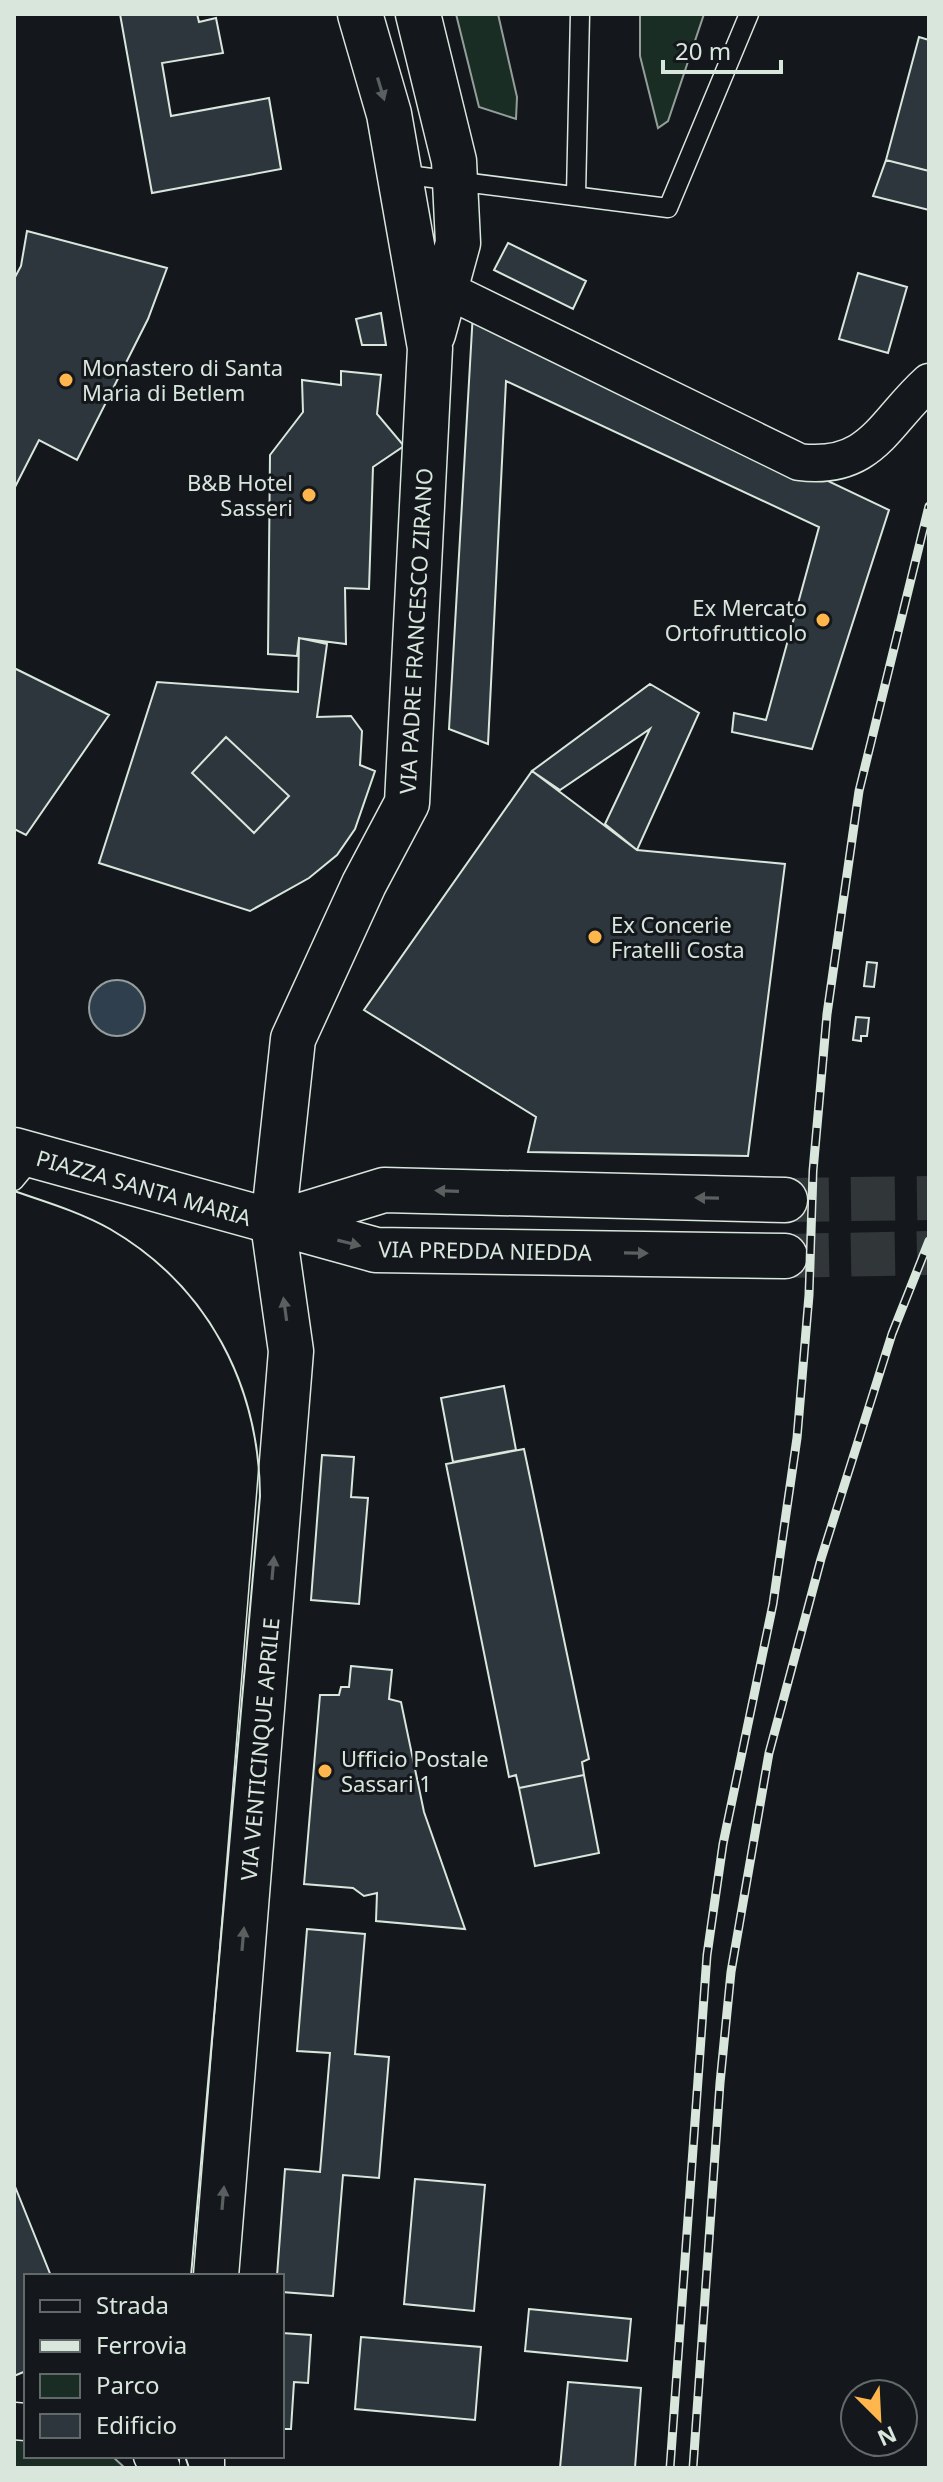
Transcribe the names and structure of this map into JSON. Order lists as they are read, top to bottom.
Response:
{
  "streets": {
    "main road": [
      "VIA PADRE FRANCESCO ZIRANO",
      "PIAZZA SANTA MARIA",
      "VIA PREDDA NIEDDA",
      "VIA VENTICINQUE APRILE"
    ]
  },
  "crossings": [
    ["VIA PADRE FRANCESCO ZIRANO", "PIAZZA SANTA MARIA"],
    ["VIA PADRE FRANCESCO ZIRANO", "VIA PREDDA NIEDDA"],
    ["VIA PADRE FRANCESCO ZIRANO", "VIA VENTICINQUE APRILE"],
    ["PIAZZA SANTA MARIA", "VIA PREDDA NIEDDA"],
    ["PIAZZA SANTA MARIA", "VIA VENTICINQUE APRILE"],
    ["VIA PREDDA NIEDDA", "VIA VENTICINQUE APRILE"]
  ],
  "one_way": ["VIA VENTICINQUE APRILE"],
  "places": [
    "Monastero di Santa Maria di Betlem",
    "B&B Hotel Sasseri",
    "Ex Mercato Ortofrutticolo",
    "Ex Concerie Fratelli Costa",
    "Ufficio Postale Sassari 1"
  ],
  "legend": [
    "Strada",
    "Ferrovia",
    "Parco",
    "Edificio"
  ],
  "scale_bar": "20 m",
  "north": "bottom right"
}
